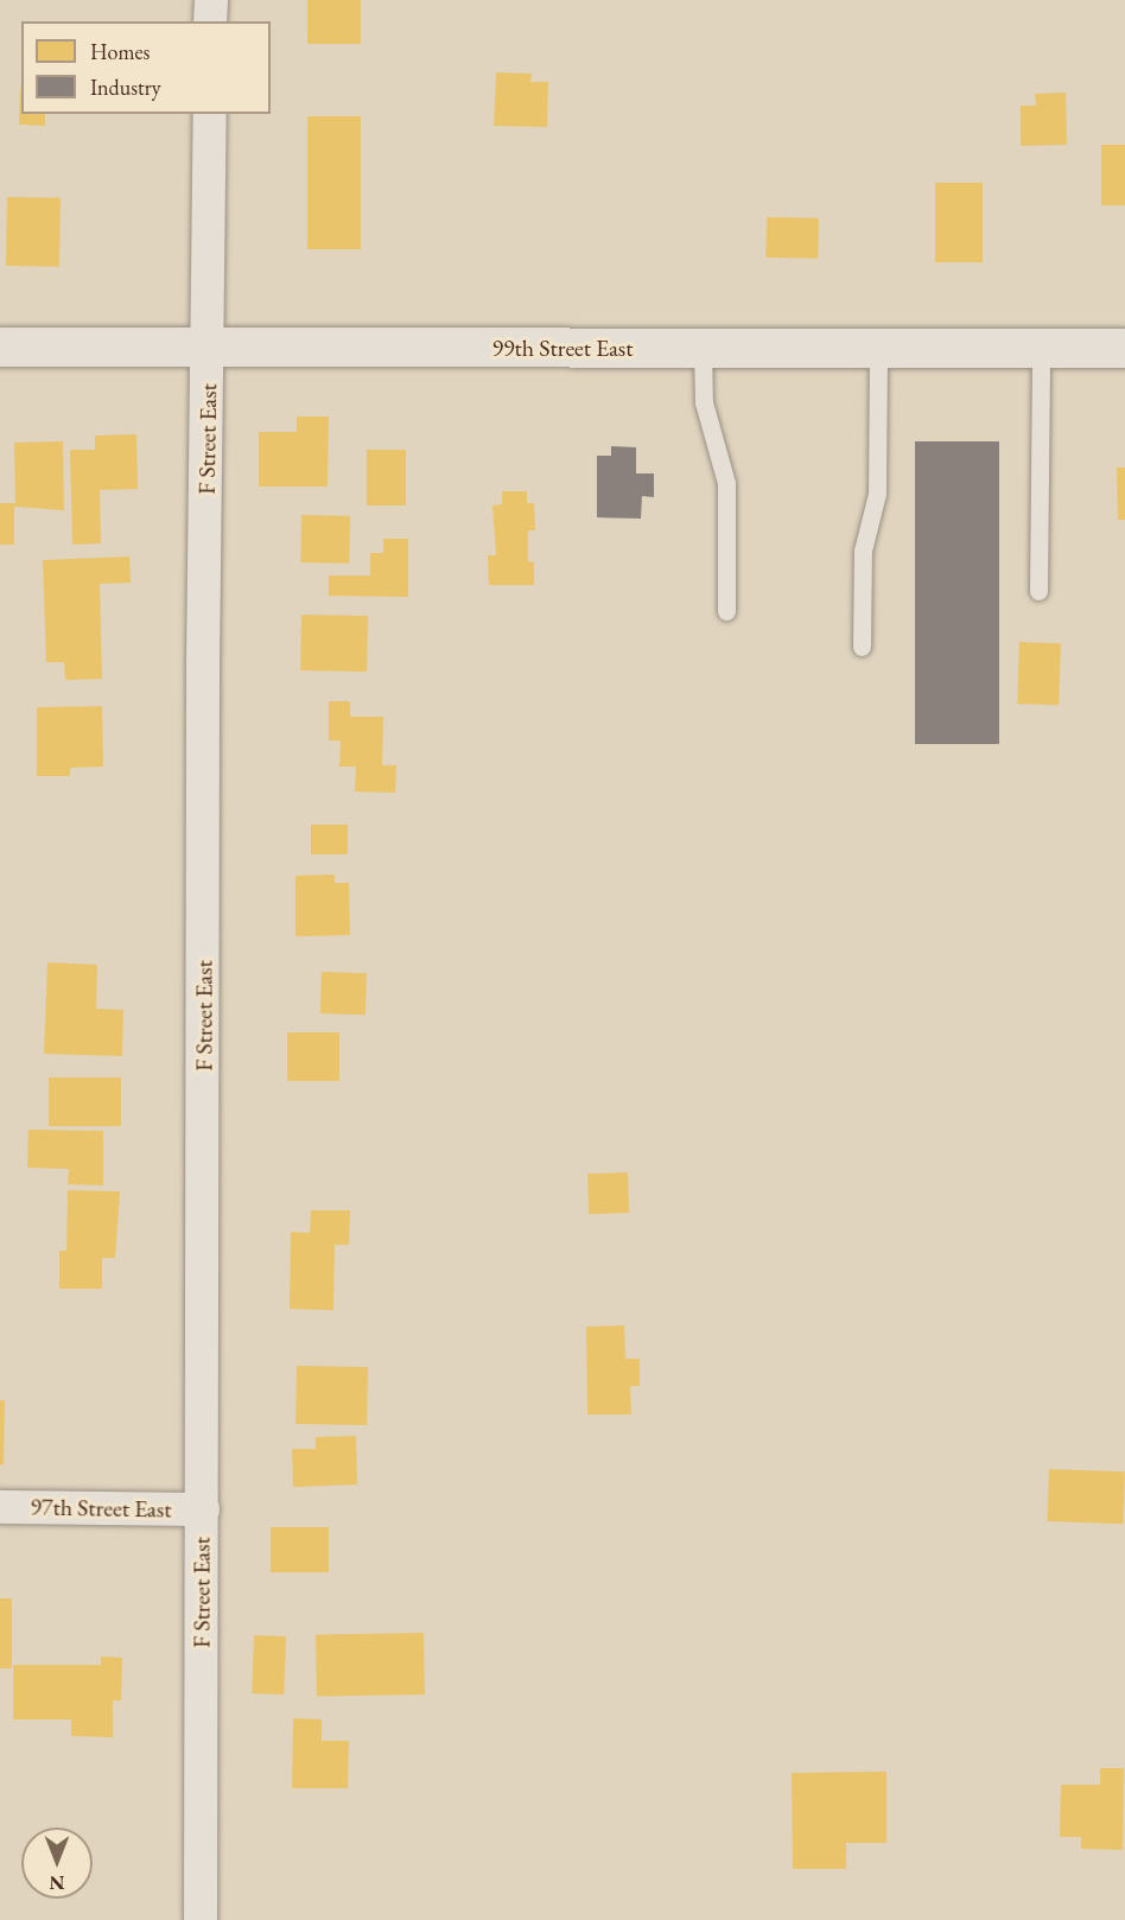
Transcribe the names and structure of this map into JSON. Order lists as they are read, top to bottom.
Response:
{
  "streets": {
    "street": ["99th Street East", "F Street East", "97th Street East"]
  },
  "crossings": [
    ["99th Street East", "F Street East"],
    ["F Street East", "97th Street East"]
  ],
  "legend": ["Homes", "Industry"],
  "north": "bottom"
}
